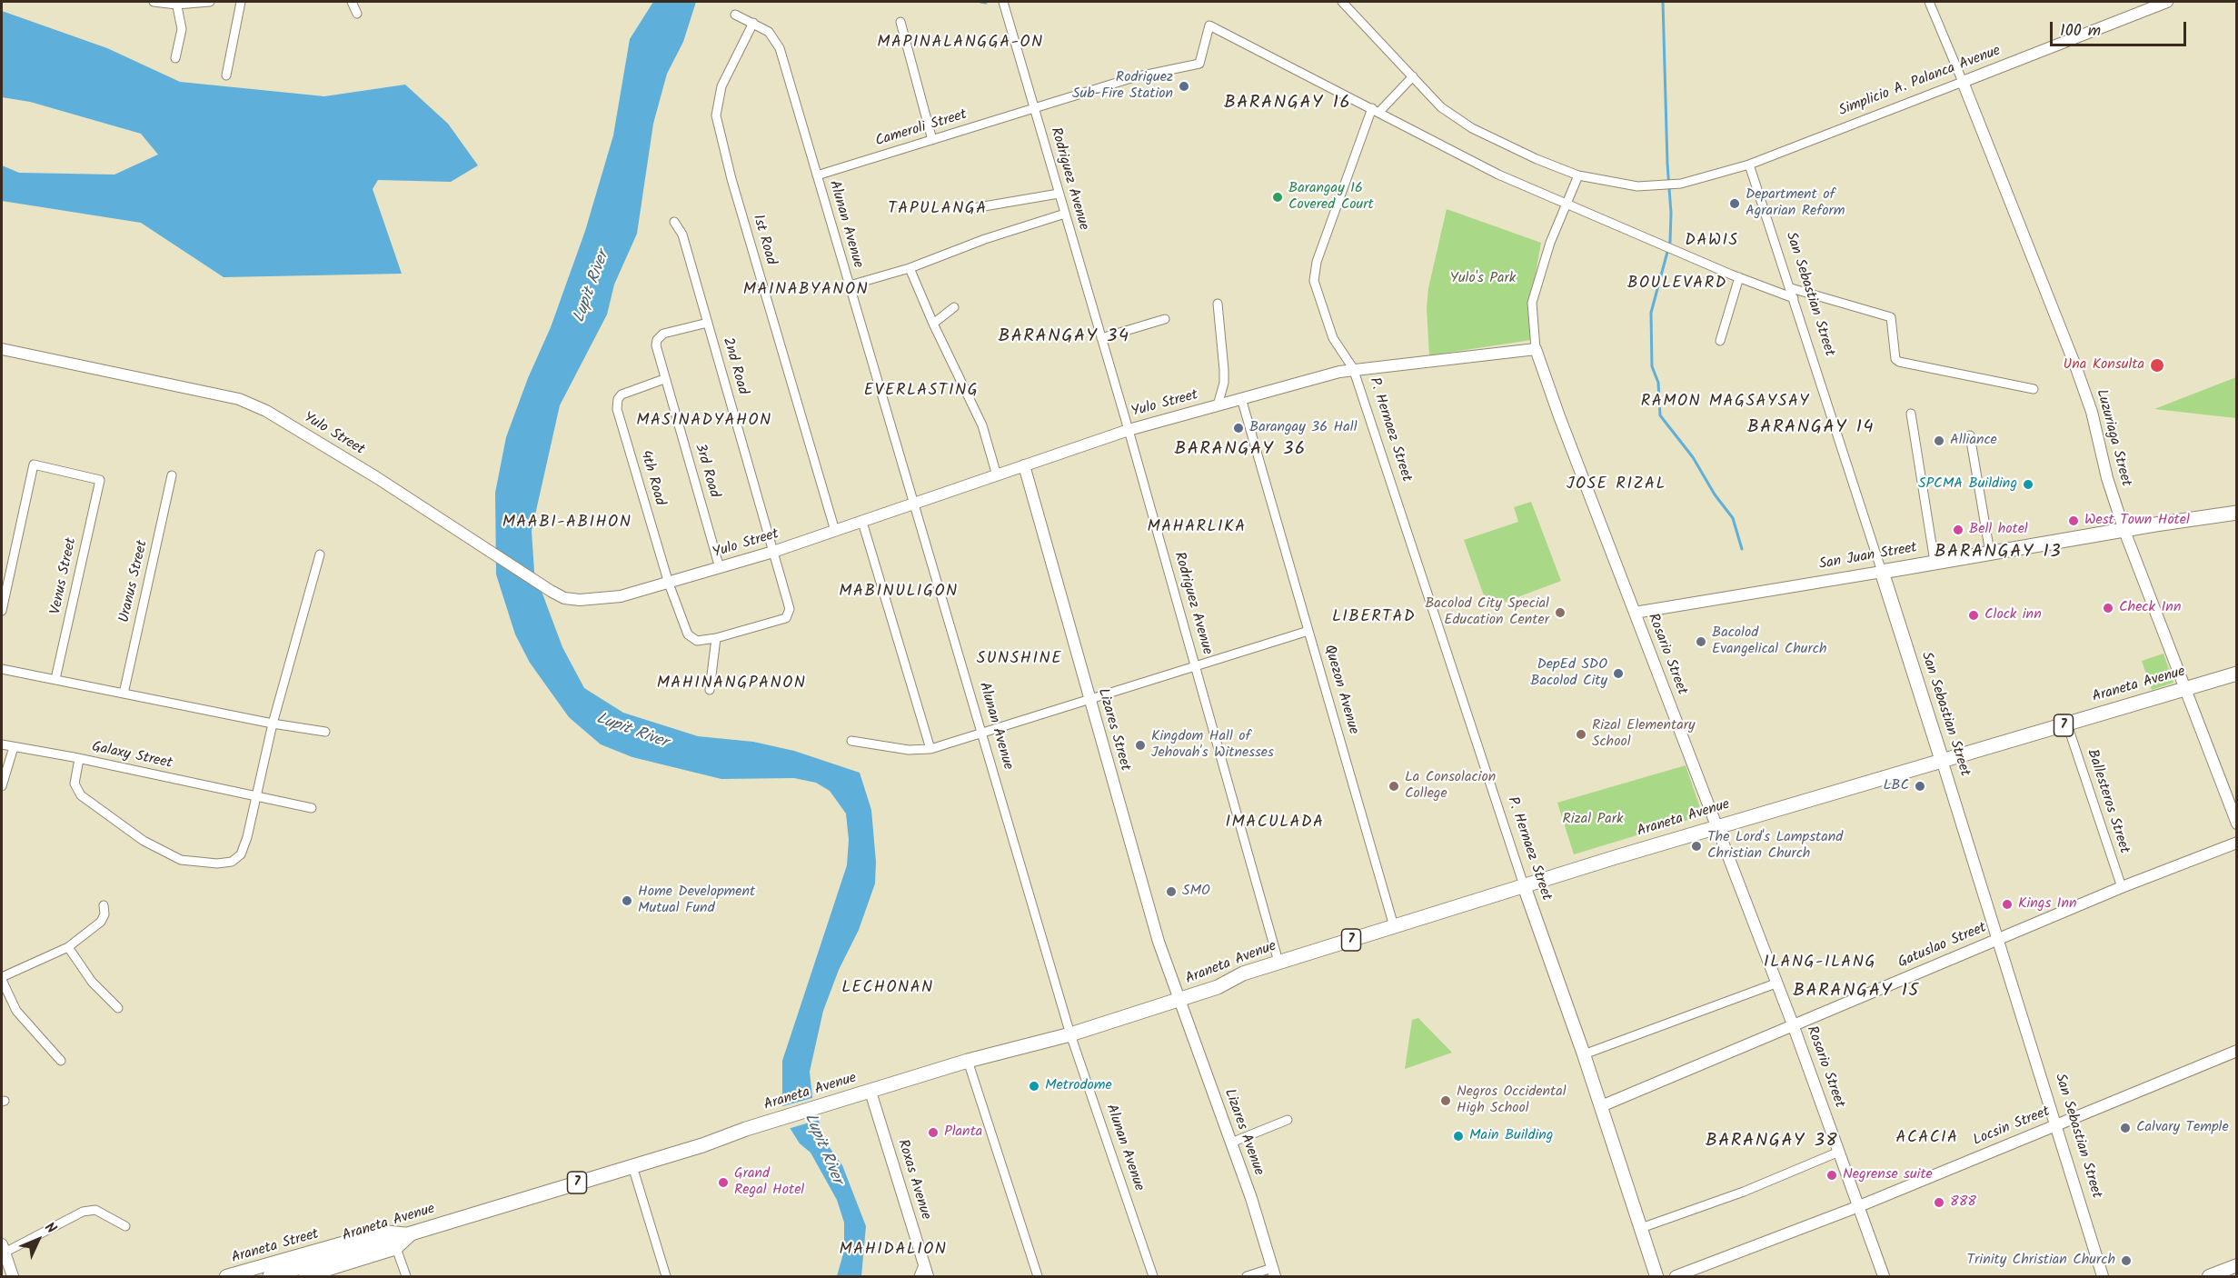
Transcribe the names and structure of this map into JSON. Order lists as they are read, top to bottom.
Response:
{
  "streets": {
    "main road": [
      "San Sebastian Street",
      "P. Hernaez Street",
      "San Juan Street",
      "Araneta Avenue",
      "7",
      "Araneta Street"
    ],
    "street": [
      "Simplicio A. Palanca Avenue",
      "Cameroli Street",
      "Rodriguez Avenue",
      "Alunan Avenue",
      "1st Road",
      "2nd Road",
      "Yulo Street",
      "Luzuriaga Street",
      "3rd Road",
      "4th Road",
      "Venus Street",
      "Uranus Street",
      "Rosario Street",
      "Quezon Avenue",
      "Lizares Street",
      "Galaxy Street",
      "Ballesteros Street",
      "Gatuslao Street",
      "Locsin Street",
      "Lizares Avenue",
      "Roxas Avenue"
    ]
  },
  "crossings": [
    ["Simplicio A. Palanca Avenue", "San Sebastian Street"],
    ["Simplicio A. Palanca Avenue", "Luzuriaga Street"],
    ["Cameroli Street", "Rodriguez Avenue"],
    ["Cameroli Street", "Alunan Avenue"],
    ["Cameroli Street", "P. Hernaez Street"],
    ["Rodriguez Avenue", "Yulo Street"],
    ["Rodriguez Avenue", "Araneta Avenue"],
    ["Alunan Avenue", "1st Road"],
    ["Alunan Avenue", "Yulo Street"],
    ["Alunan Avenue", "Araneta Avenue"],
    ["1st Road", "Yulo Street"],
    ["San Sebastian Street", "San Juan Street"],
    ["San Sebastian Street", "Araneta Avenue"],
    ["San Sebastian Street", "Gatuslao Street"],
    ["San Sebastian Street", "Locsin Street"],
    ["2nd Road", "Yulo Street"],
    ["2nd Road", "3rd Road"],
    ["2nd Road", "4th Road"],
    ["Yulo Street", "P. Hernaez Street"],
    ["Yulo Street", "3rd Road"],
    ["Yulo Street", "4th Road"],
    ["Yulo Street", "Rosario Street"],
    ["Yulo Street", "Quezon Avenue"],
    ["Yulo Street", "Lizares Street"],
    ["P. Hernaez Street", "Araneta Avenue"],
    ["P. Hernaez Street", "Gatuslao Street"],
    ["Luzuriaga Street", "San Juan Street"],
    ["Luzuriaga Street", "Araneta Avenue"],
    ["3rd Road", "4th Road"],
    ["San Juan Street", "Rosario Street"],
    ["Rosario Street", "Araneta Avenue"],
    ["Rosario Street", "Gatuslao Street"],
    ["Rosario Street", "Locsin Street"],
    ["Araneta Avenue", "Quezon Avenue"],
    ["Araneta Avenue", "7"],
    ["Araneta Avenue", "Lizares Street"],
    ["Araneta Avenue", "Ballesteros Street"],
    ["Araneta Avenue", "Lizares Avenue"],
    ["Araneta Avenue", "Roxas Avenue"],
    ["Araneta Avenue", "Araneta Street"],
    ["7", "Araneta Street"],
    ["Lizares Street", "Lizares Avenue"],
    ["Ballesteros Street", "Gatuslao Street"]
  ],
  "districts": [
    "MAPINALANGGA-ON",
    "BARANGAY 16",
    "TAPULANGA",
    "DAWIS",
    "BOULEVARD",
    "MAINABYANON",
    "BARANGAY 34",
    "EVERLASTING",
    "RAMON MAGSAYSAY",
    "MASINADYAHON",
    "BARANGAY 14",
    "BARANGAY 36",
    "JOSE RIZAL",
    "MAABI-ABIHON",
    "MAHARLIKA",
    "BARANGAY 13",
    "MABINULIGON",
    "LIBERTAD",
    "SUNSHINE",
    "MAHINANGPANON",
    "IMACULADA",
    "ILANG-ILANG",
    "LECHONAN",
    "BARANGAY 15",
    "ACACIA",
    "BARANGAY 38",
    "MAHIDALION"
  ],
  "water": ["Lupit River"],
  "parks": ["Yulo's Park", "Rizal Park"],
  "places": [
    "Rodriguez Sub-Fire Station",
    "Barangay 16 Covered Court",
    "Department of Agrarian Reform",
    "Una Konsulta",
    "Barangay 36 Hall",
    "Alliance",
    "SPCMA Building",
    "West Town Hotel",
    "Bell hotel",
    "Check Inn",
    "Bacolod City Special Education Center",
    "Clock inn",
    "Bacolod Evangelical Church",
    "DepEd SDO Bacolod City",
    "Rizal Elementary School",
    "Kingdom Hall of Jehovah's Witnesses",
    "La Consolacion College",
    "LBC",
    "The Lord's Lampstand Christian Church",
    "SMO",
    "Home Development Mutual Fund",
    "Kings Inn",
    "Metrodome",
    "Negros Occidental High School",
    "Calvary Temple",
    "Planta",
    "Main Building",
    "Negrense suite",
    "Grand Regal Hotel",
    "888",
    "Trinity Christian Church"
  ],
  "scale_bar": "100 m",
  "north": "top right"
}
